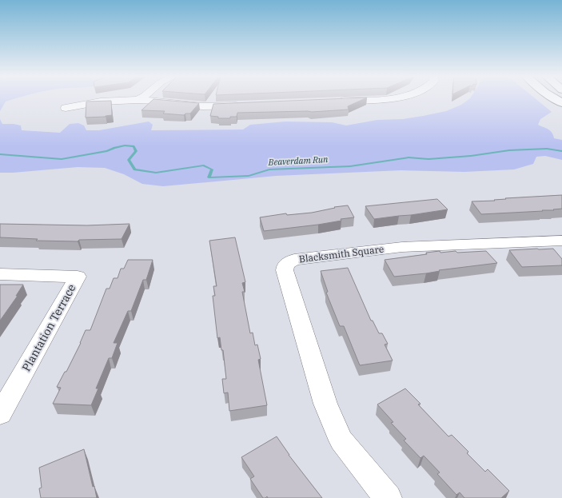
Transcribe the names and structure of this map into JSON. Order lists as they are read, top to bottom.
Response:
{
  "streets": {
    "street": ["Blacksmith Square", "Plantation Terrace"]
  },
  "water": ["Beaverdam Run"]
}
